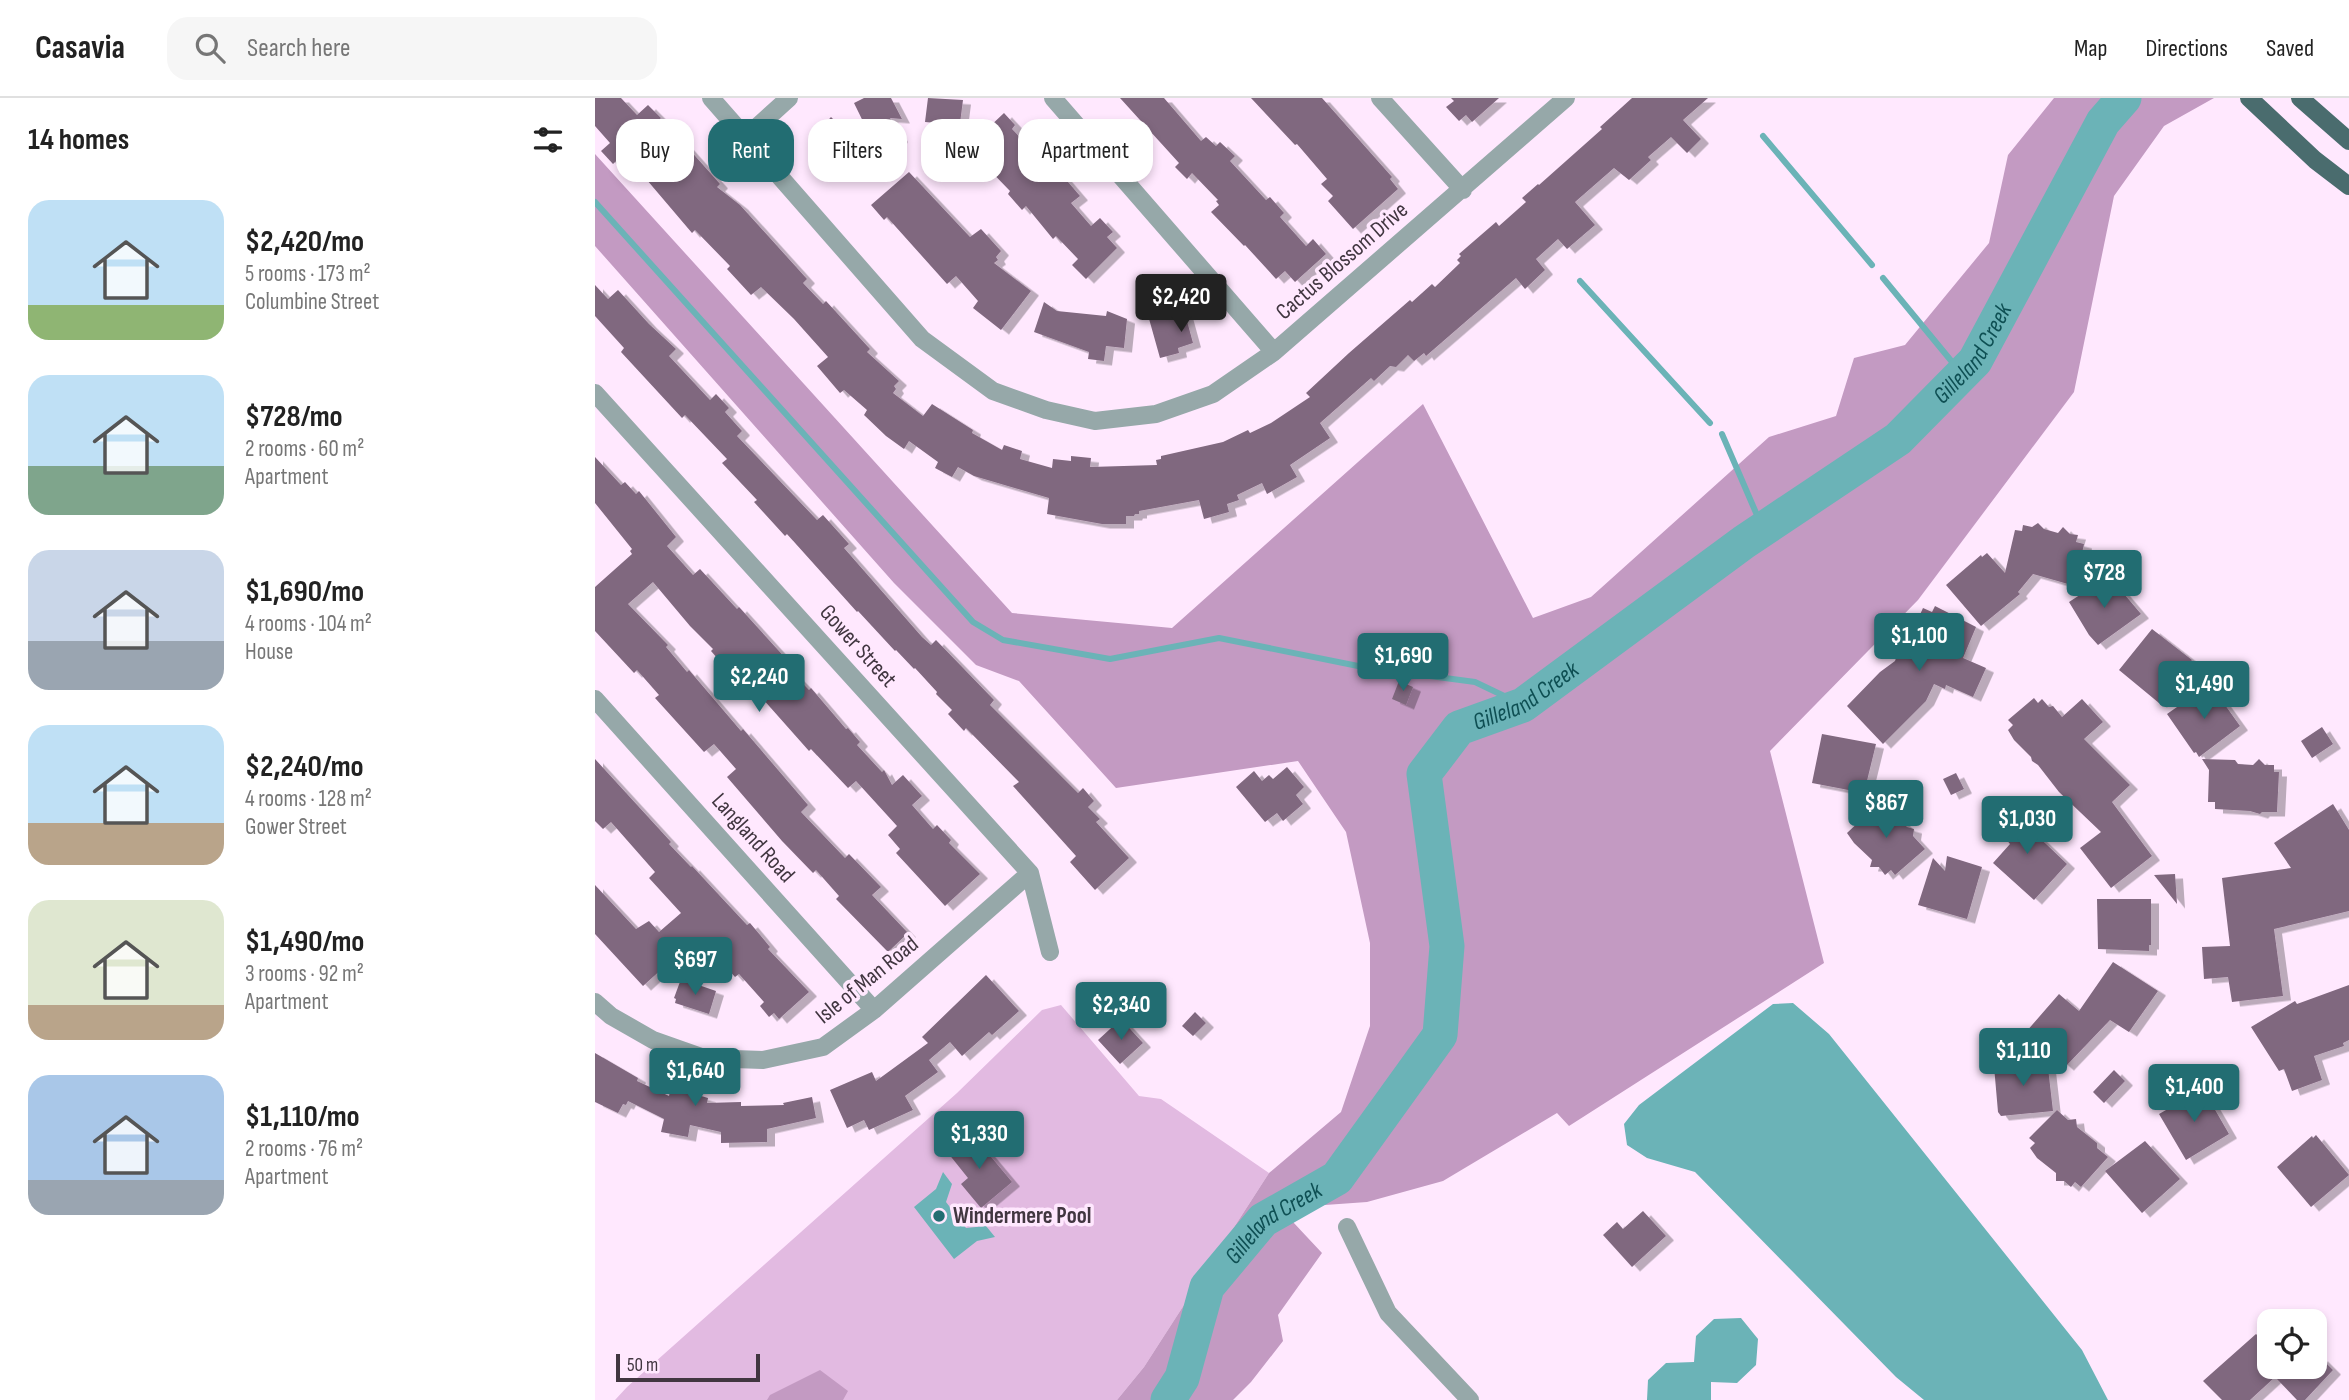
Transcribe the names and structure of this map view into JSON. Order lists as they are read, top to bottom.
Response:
{
  "streets": {
    "street": [
      "Cactus Blossom Drive",
      "Gower Street",
      "Langland Road",
      "Isle of Man Road"
    ]
  },
  "crossings": [
    ["Gower Street", "Isle of Man Road"],
    ["Langland Road", "Isle of Man Road"]
  ],
  "water": ["Gilleland Creek"],
  "places": ["Windermere Pool"],
  "scale_bar": "50 m",
  "page": {
    "header": "Casavia",
    "search": "Search here",
    "nav": ["Map", "Directions", "Saved"],
    "heading": "14 homes",
    "chip": [
      "Buy",
      "Rent",
      "Filters",
      "New",
      "Apartment"
    ],
    "list": [
      {
        "name": "$2,420/mo",
        "note": "5 rooms · 173 m² · Columbine Street"
      },
      {
        "name": "$728/mo",
        "note": "2 rooms · 60 m² · Apartment"
      },
      {
        "name": "$1,690/mo",
        "note": "4 rooms · 104 m² · House"
      },
      {
        "name": "$2,240/mo",
        "note": "4 rooms · 128 m² · Gower Street"
      },
      {
        "name": "$1,490/mo",
        "note": "3 rooms · 92 m² · Apartment"
      },
      {
        "name": "$1,110/mo",
        "note": "2 rooms · 76 m² · Apartment"
      }
    ],
    "price": [
      "$2,420",
      "$728",
      "$1,100",
      "$1,690",
      "$2,240",
      "$1,490",
      "$867",
      "$1,030",
      "$697",
      "$2,340",
      "$1,110",
      "$1,640",
      "$1,400",
      "$1,330"
    ],
    "scale": "50 m"
  }
}
